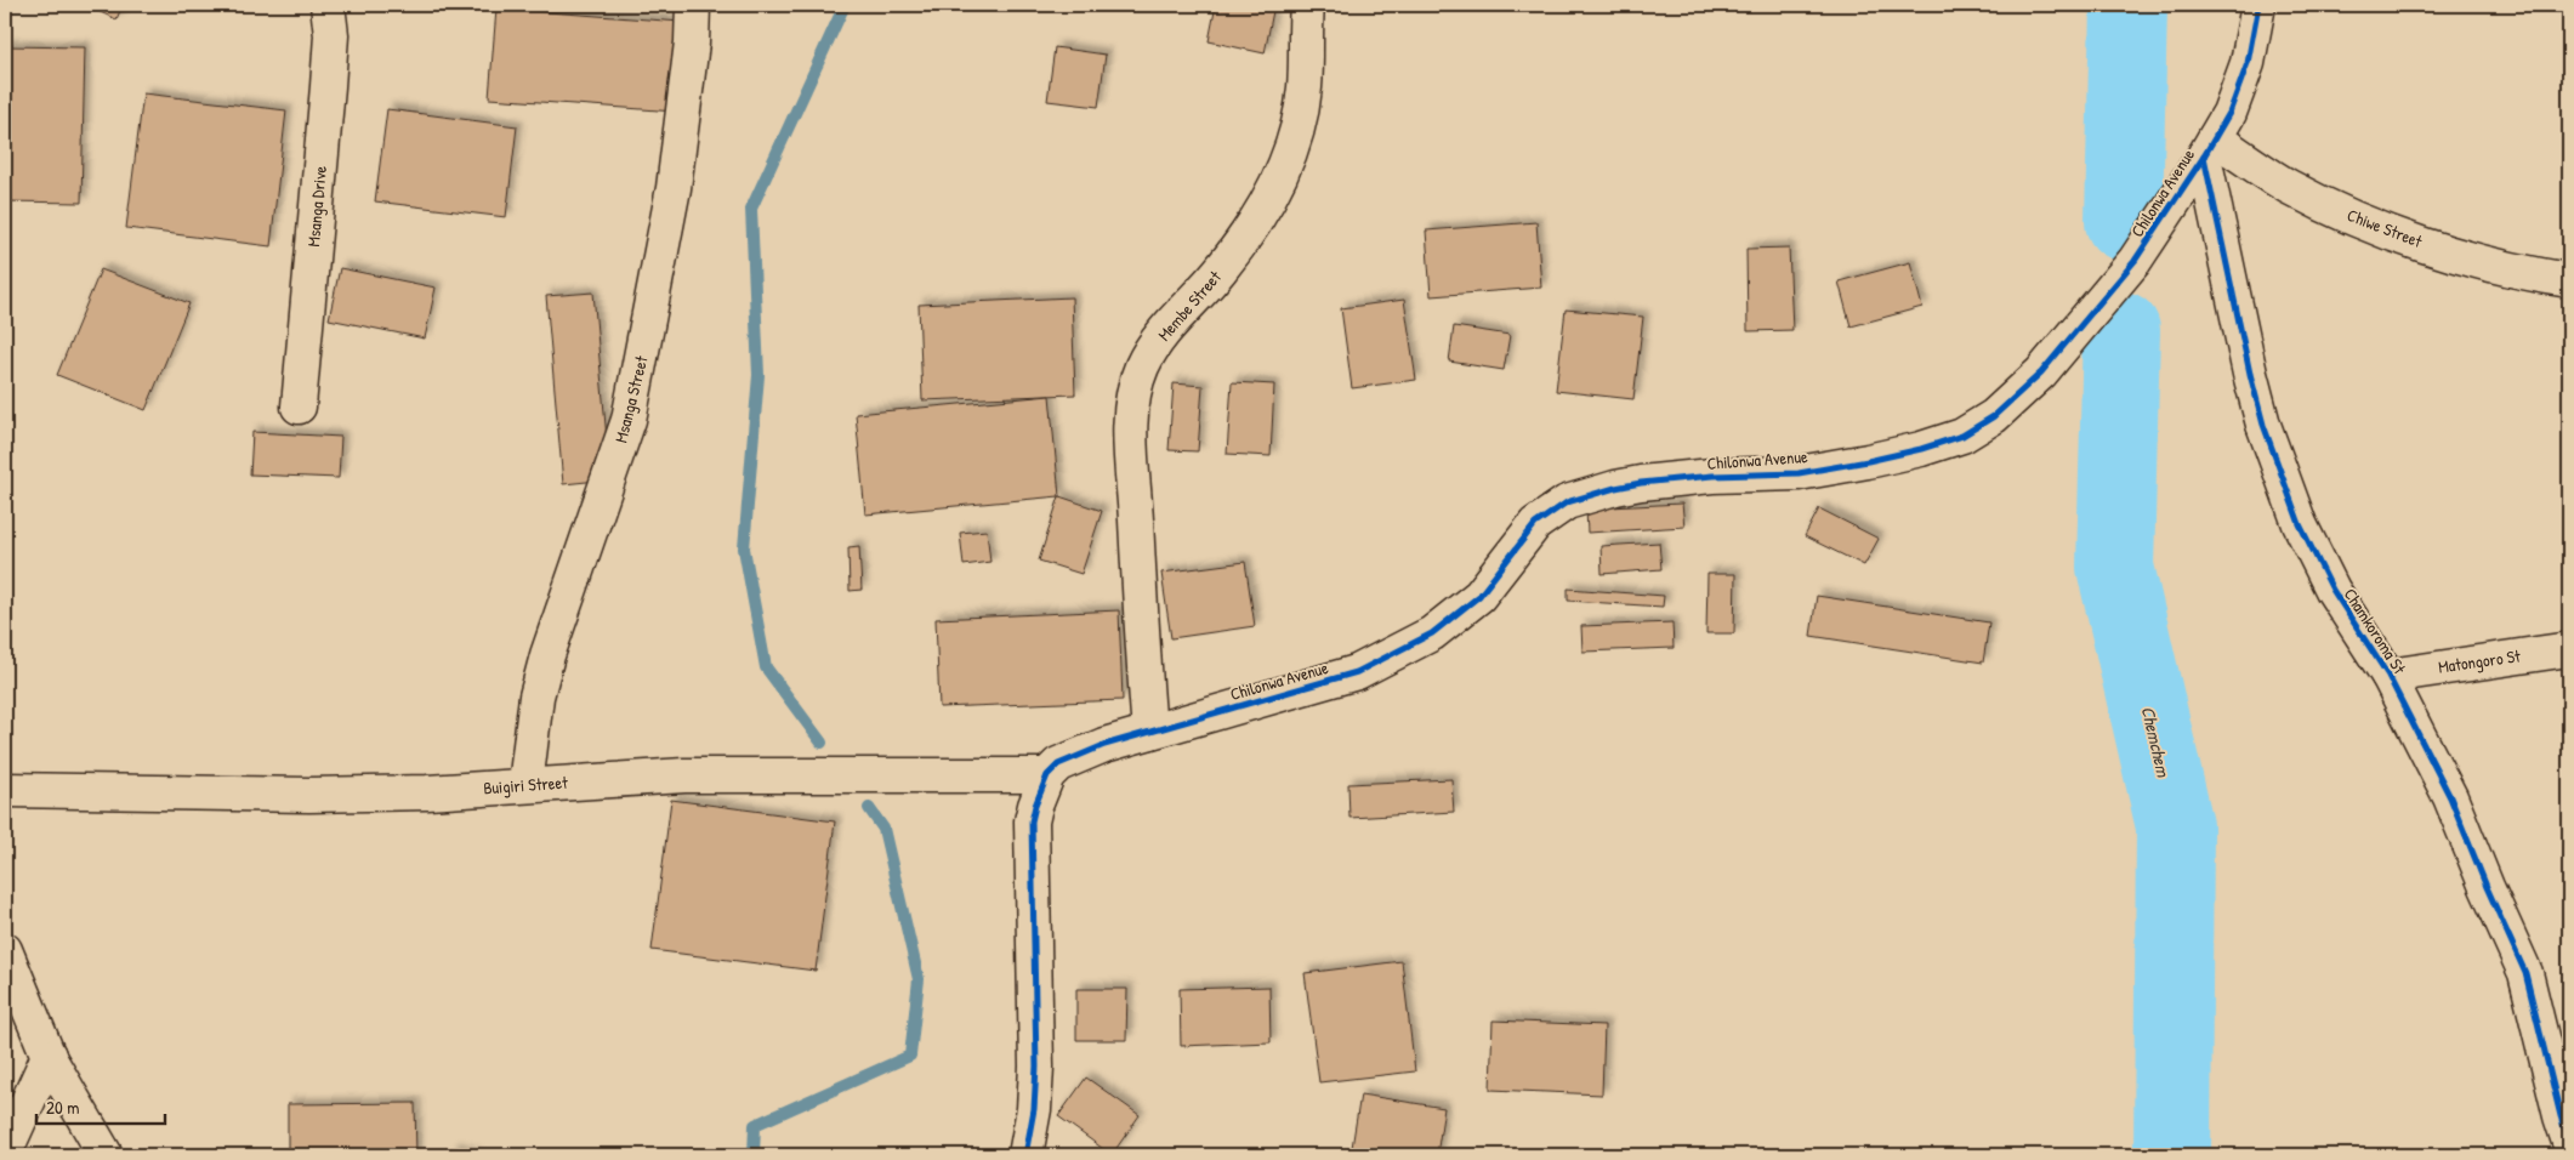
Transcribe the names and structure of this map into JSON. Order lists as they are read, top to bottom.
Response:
{
  "streets": {
    "street": [
      "Chilonwa Avenue",
      "Msanga Drive",
      "Chiwe Street",
      "Membe Street",
      "Msanga Street",
      "Chamkoroma St",
      "Matongoro St",
      "Buigiri Street"
    ]
  },
  "crossings": [
    ["Chilonwa Avenue", "Chiwe Street"],
    ["Chilonwa Avenue", "Membe Street"],
    ["Chilonwa Avenue", "Chamkoroma St"],
    ["Chilonwa Avenue", "Buigiri Street"],
    ["Chiwe Street", "Chamkoroma St"],
    ["Msanga Street", "Buigiri Street"],
    ["Chamkoroma St", "Matongoro St"]
  ],
  "water": ["Chemchem"],
  "scale_bar": "20 m"
}
